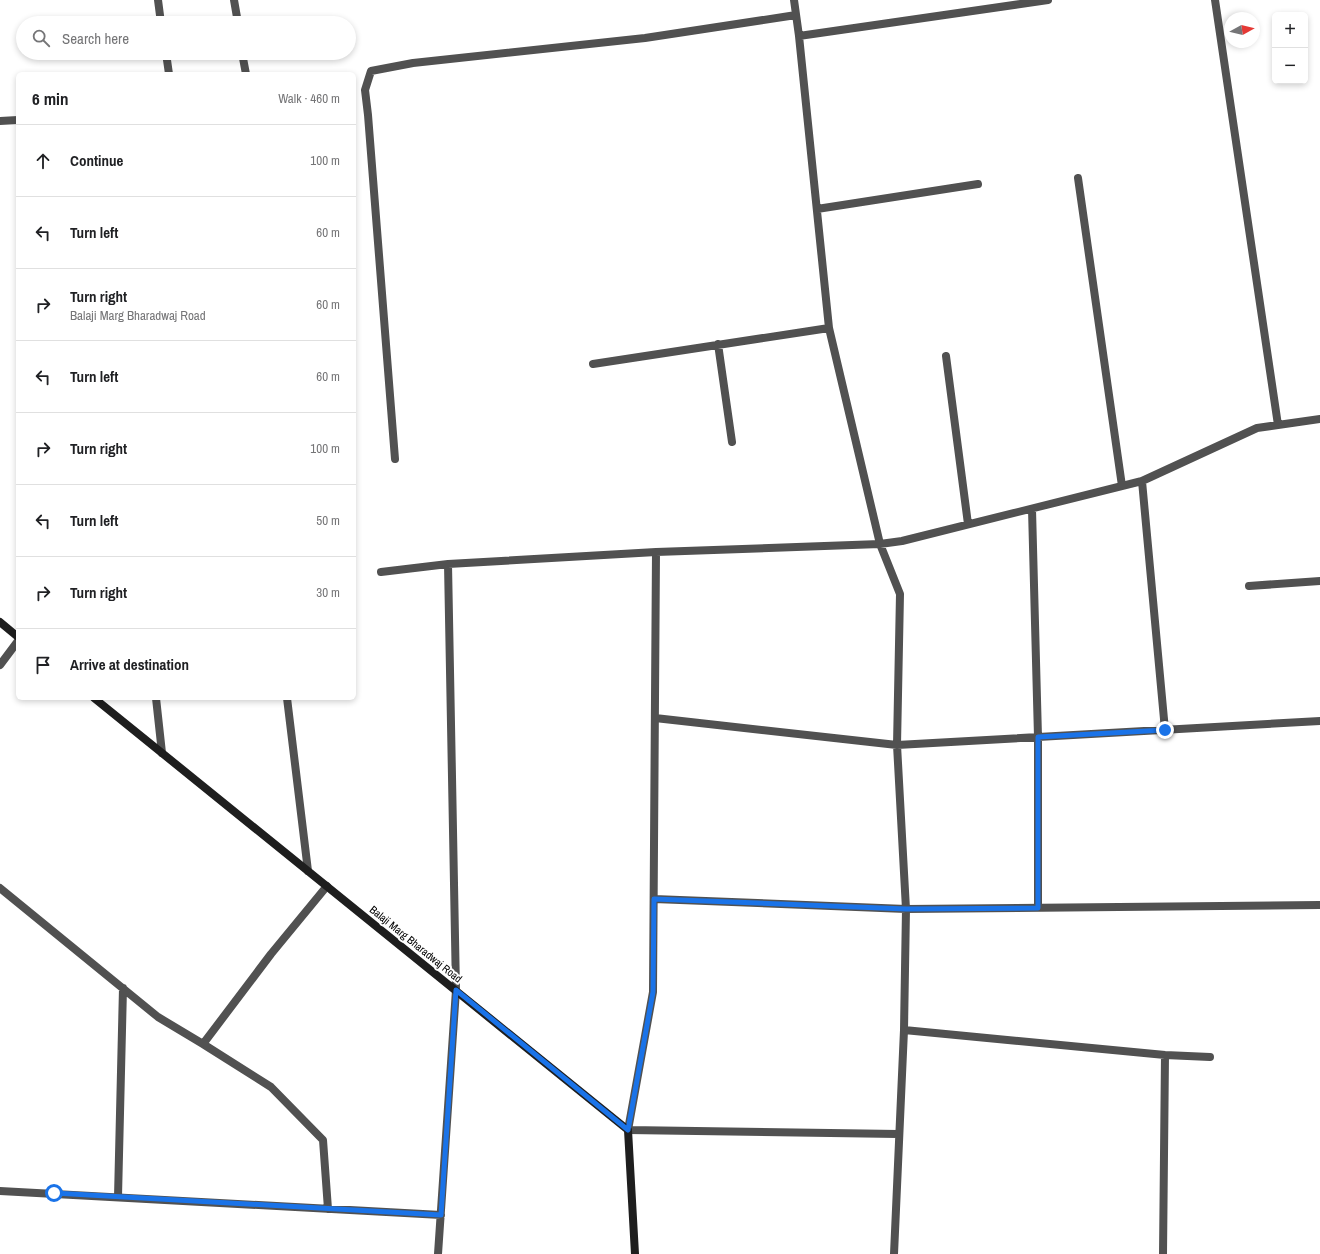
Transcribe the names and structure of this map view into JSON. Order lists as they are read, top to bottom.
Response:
{
  "streets": {
    "street": ["Balaji Marg Bharadwaj Road"]
  },
  "north": "right",
  "page": {
    "map_buttons": ["+", "−"],
    "search": "Search here",
    "heading": ["6 min", "Walk · 460 m"],
    "list": [
      ["Continue", "100 m"],
      ["Turn left", "60 m"],
      ["Turn right", "Balaji Marg Bharadwaj Road", "60 m"],
      ["Turn left", "60 m"],
      ["Turn right", "100 m"],
      ["Turn left", "50 m"],
      ["Turn right", "30 m"],
      "Arrive at destination"
    ]
  }
}
